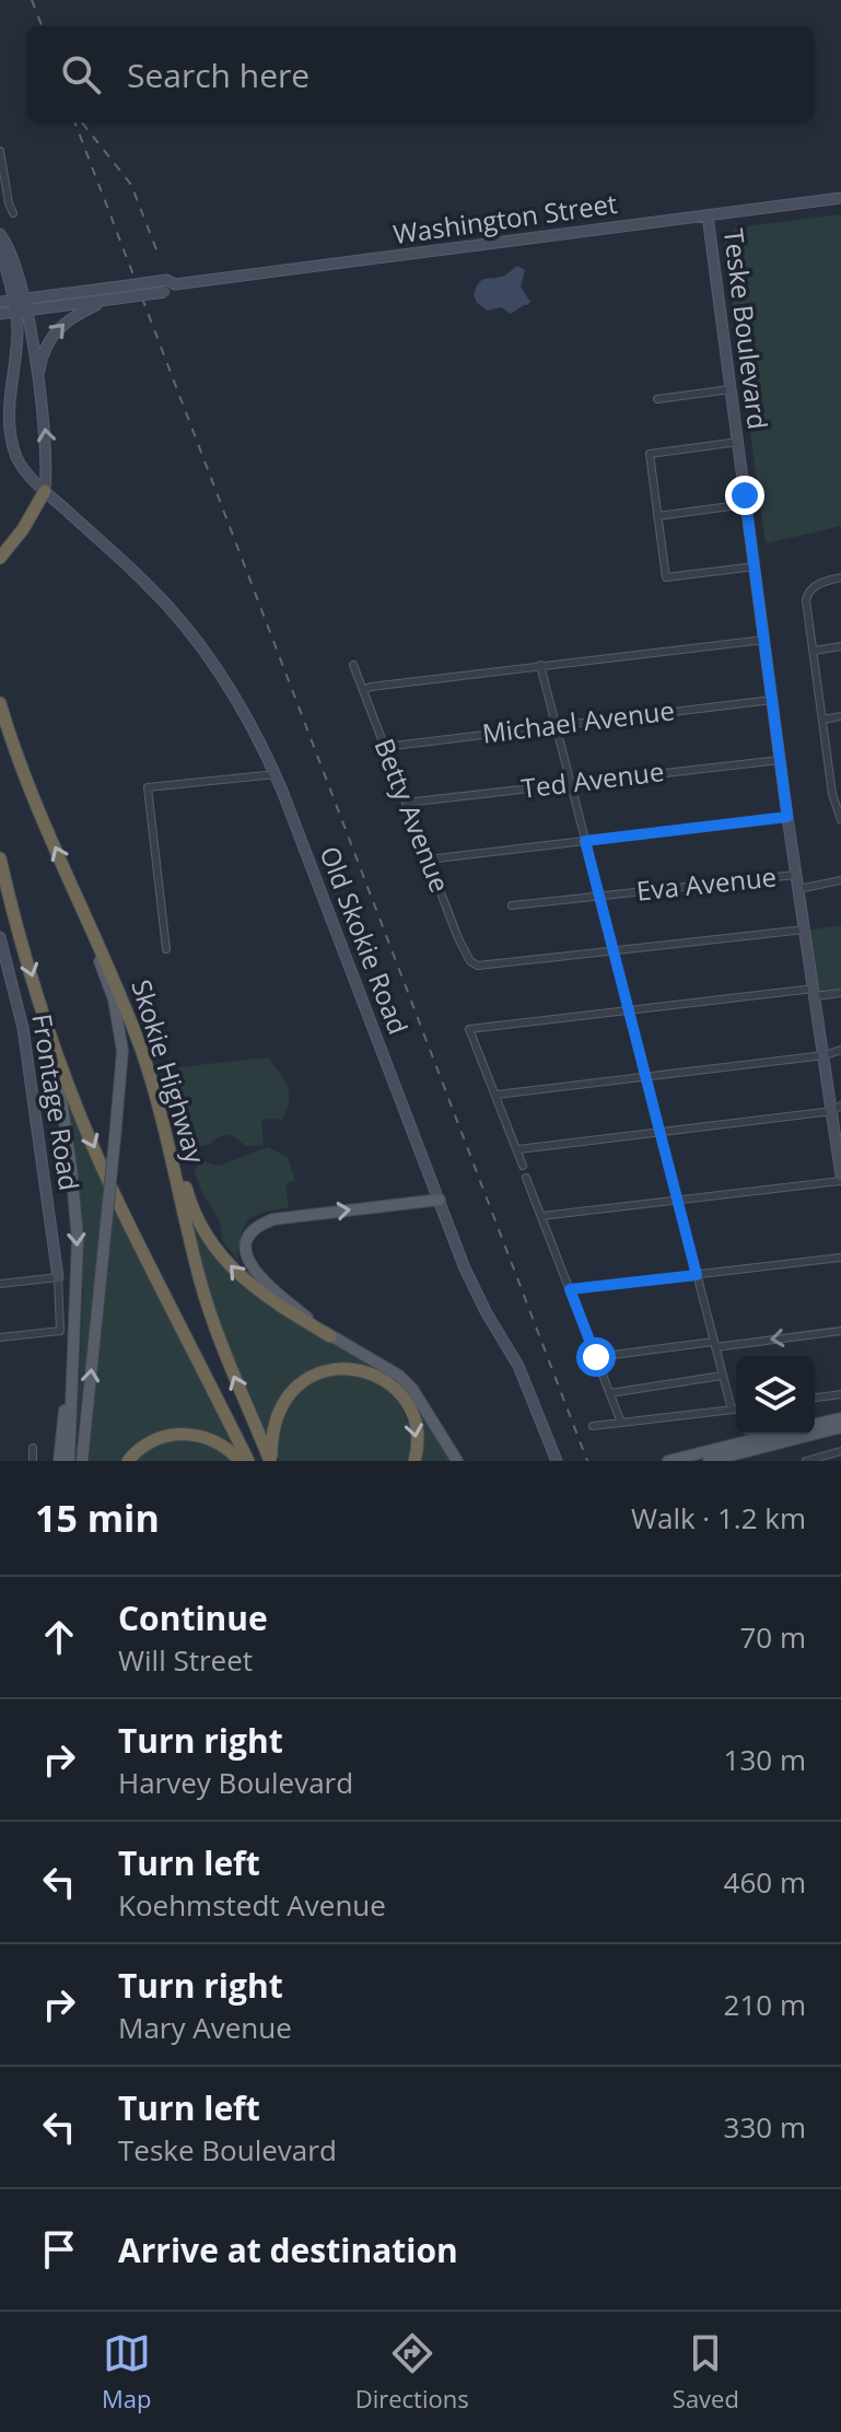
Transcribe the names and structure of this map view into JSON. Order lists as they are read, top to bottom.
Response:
{
  "streets": {
    "highway": ["Skokie Highway"],
    "street": [
      "Washington Street",
      "Teske Boulevard",
      "Michael Avenue",
      "Ted Avenue",
      "Betty Avenue",
      "Eva Avenue",
      "Old Skokie Road",
      "Frontage Road"
    ]
  },
  "crossings": [
    ["Washington Street", "Teske Boulevard"],
    ["Washington Street", "Old Skokie Road"],
    ["Teske Boulevard", "Michael Avenue"],
    ["Teske Boulevard", "Ted Avenue"],
    ["Teske Boulevard", "Eva Avenue"],
    ["Michael Avenue", "Betty Avenue"],
    ["Ted Avenue", "Betty Avenue"]
  ],
  "page": {
    "search": "Search here",
    "heading": ["15 min", "Walk · 1.2 km"],
    "list": [
      ["Continue", "Will Street", "70 m"],
      ["Turn right", "Harvey Boulevard", "130 m"],
      ["Turn left", "Koehmstedt Avenue", "460 m"],
      ["Turn right", "Mary Avenue", "210 m"],
      ["Turn left", "Teske Boulevard", "330 m"],
      "Arrive at destination"
    ],
    "nav": ["Map", "Directions", "Saved"]
  }
}
